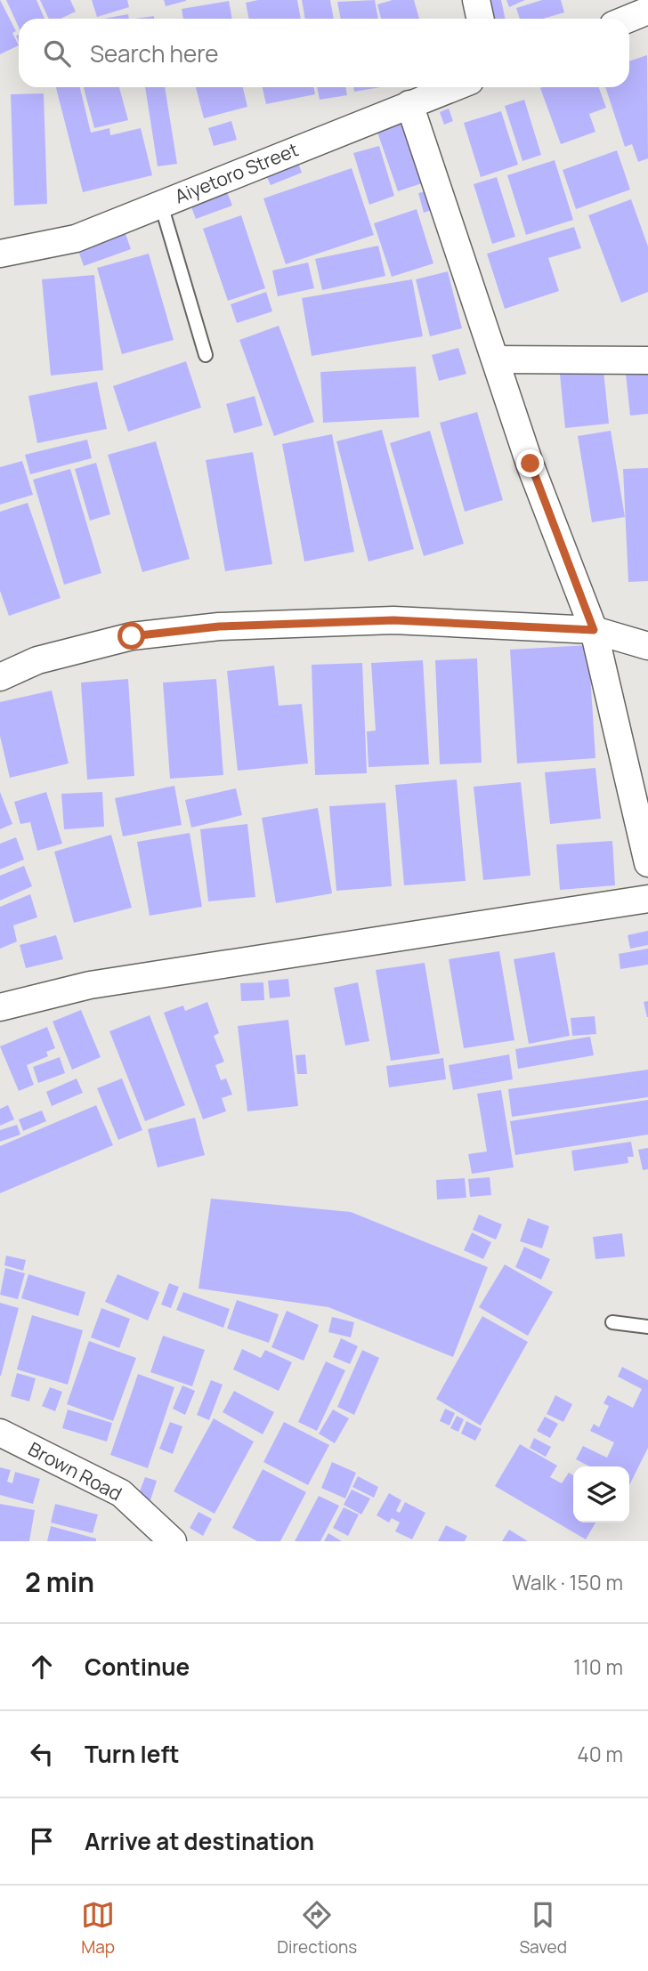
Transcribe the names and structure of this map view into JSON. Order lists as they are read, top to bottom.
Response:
{
  "streets": {
    "street": ["Aiyetoro Street", "Brown Road"]
  },
  "page": {
    "search": "Search here",
    "heading": ["2 min", "Walk · 150 m"],
    "list": [
      ["Continue", "110 m"],
      ["Turn left", "40 m"],
      "Arrive at destination"
    ],
    "nav": ["Map", "Directions", "Saved"]
  }
}
